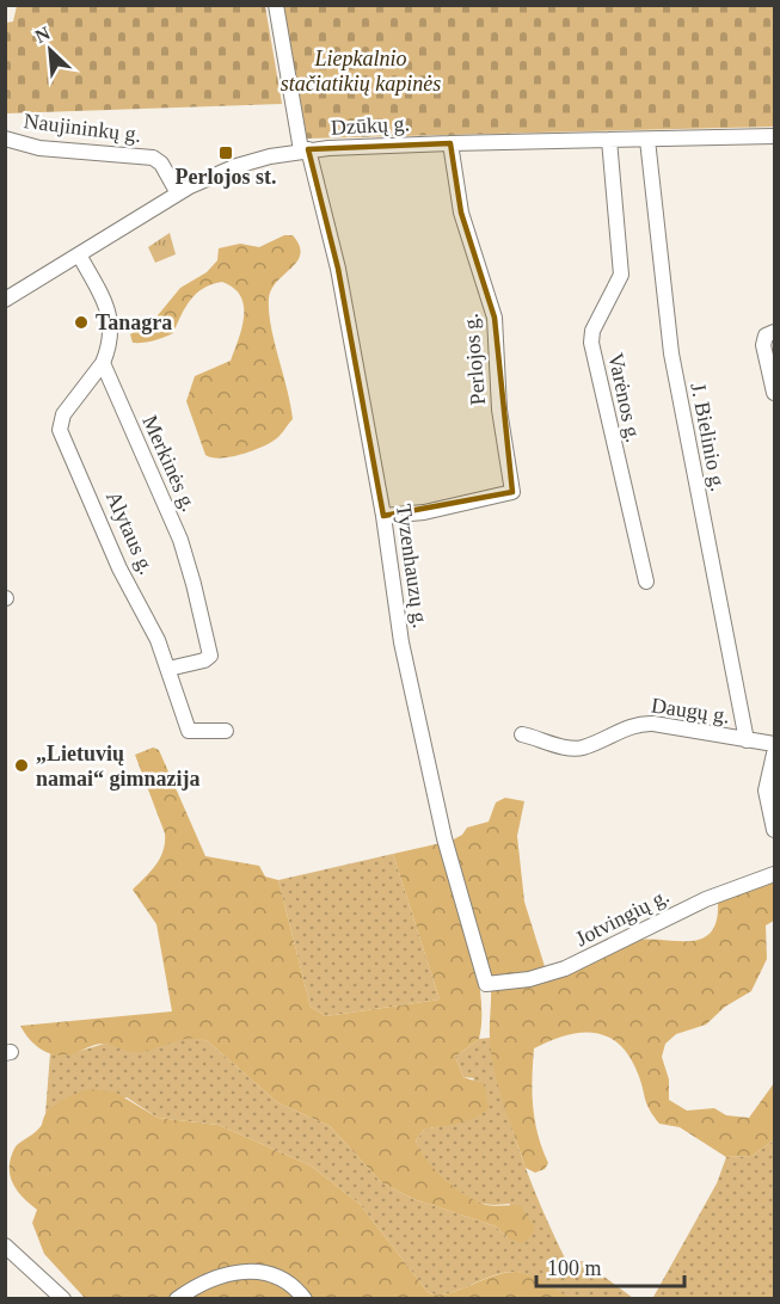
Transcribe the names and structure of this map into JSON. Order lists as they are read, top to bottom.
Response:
{
  "streets": {
    "street": [
      "Dzūkų g.",
      "Naujininkų g.",
      "Perlojos g.",
      "Varėnos g.",
      "J. Bielinio g.",
      "Merkinės g.",
      "Alytaus g.",
      "Tyzenhauzų g.",
      "Daugų g.",
      "Jotvingių g."
    ]
  },
  "crossings": [
    ["Dzūkų g.", "Naujininkų g."],
    ["Dzūkų g.", "Perlojos g."],
    ["Dzūkų g.", "Varėnos g."],
    ["Dzūkų g.", "J. Bielinio g."],
    ["Dzūkų g.", "Tyzenhauzų g."],
    ["Perlojos g.", "Tyzenhauzų g."],
    ["J. Bielinio g.", "Daugų g."],
    ["Merkinės g.", "Alytaus g."],
    ["Tyzenhauzų g.", "Jotvingių g."]
  ],
  "parks": ["Liepkalnio stačiatikių kapinės"],
  "places": {
    "transit": ["Perlojos st."],
    "other": ["Tanagra", "„Lietuvių namai“ gimnazija"]
  },
  "scale_bar": "100 m",
  "north": "top left"
}
